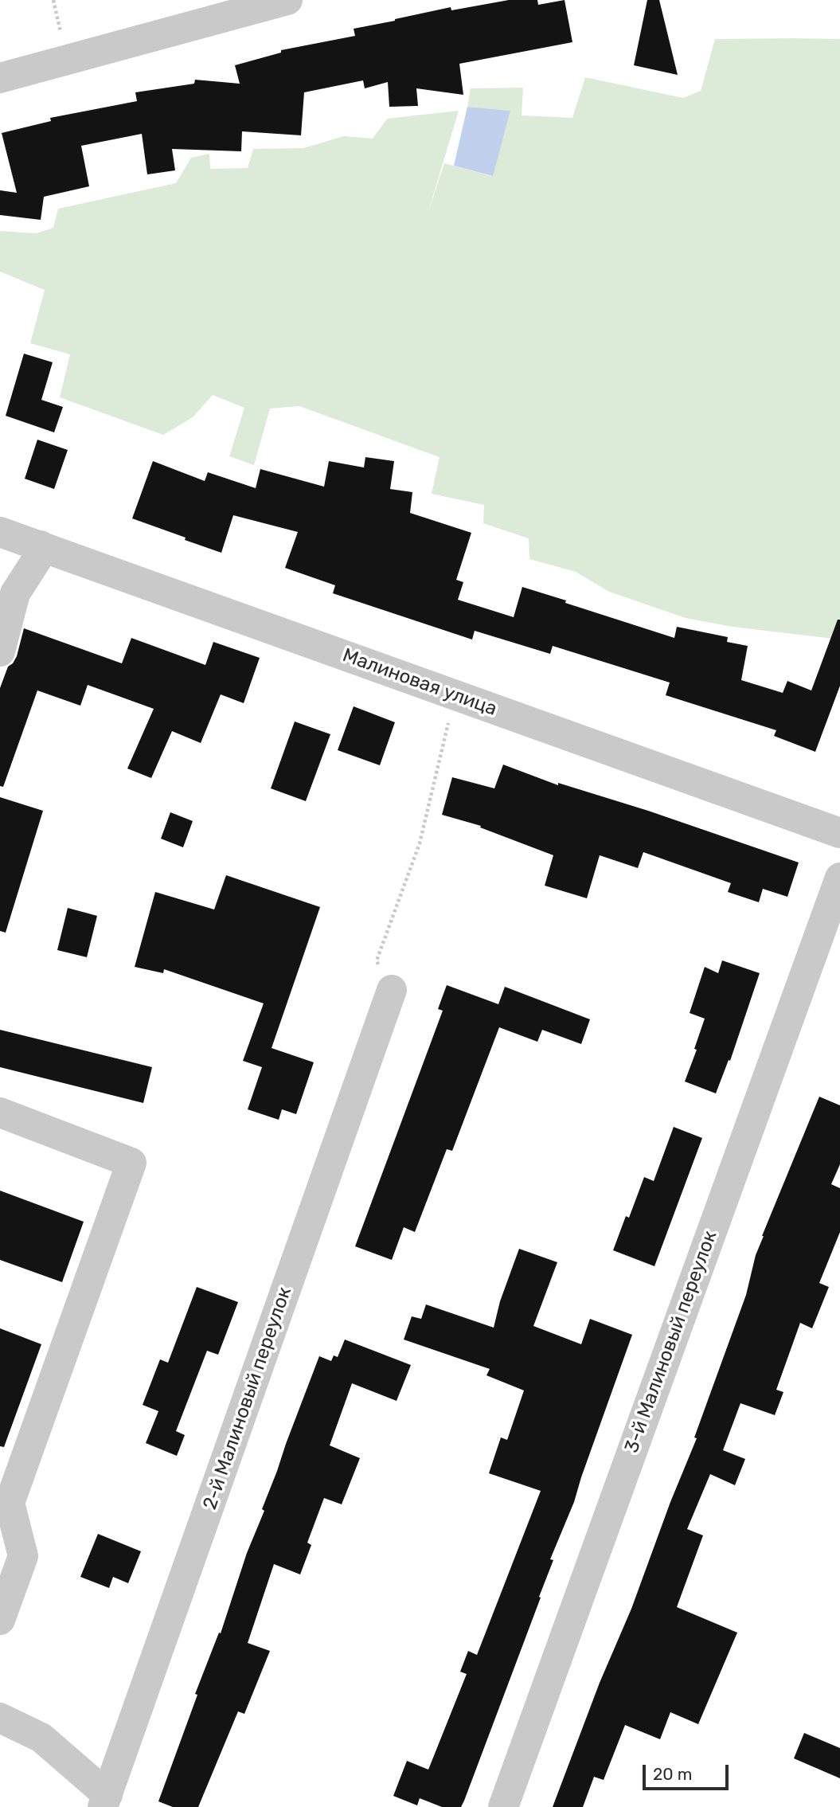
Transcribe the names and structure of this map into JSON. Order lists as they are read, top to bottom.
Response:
{
  "streets": {
    "street": ["Малиновая улица", "3-й Малиновый переулок", "2-й Малиновый переулок"]
  },
  "scale_bar": "20 m"
}
